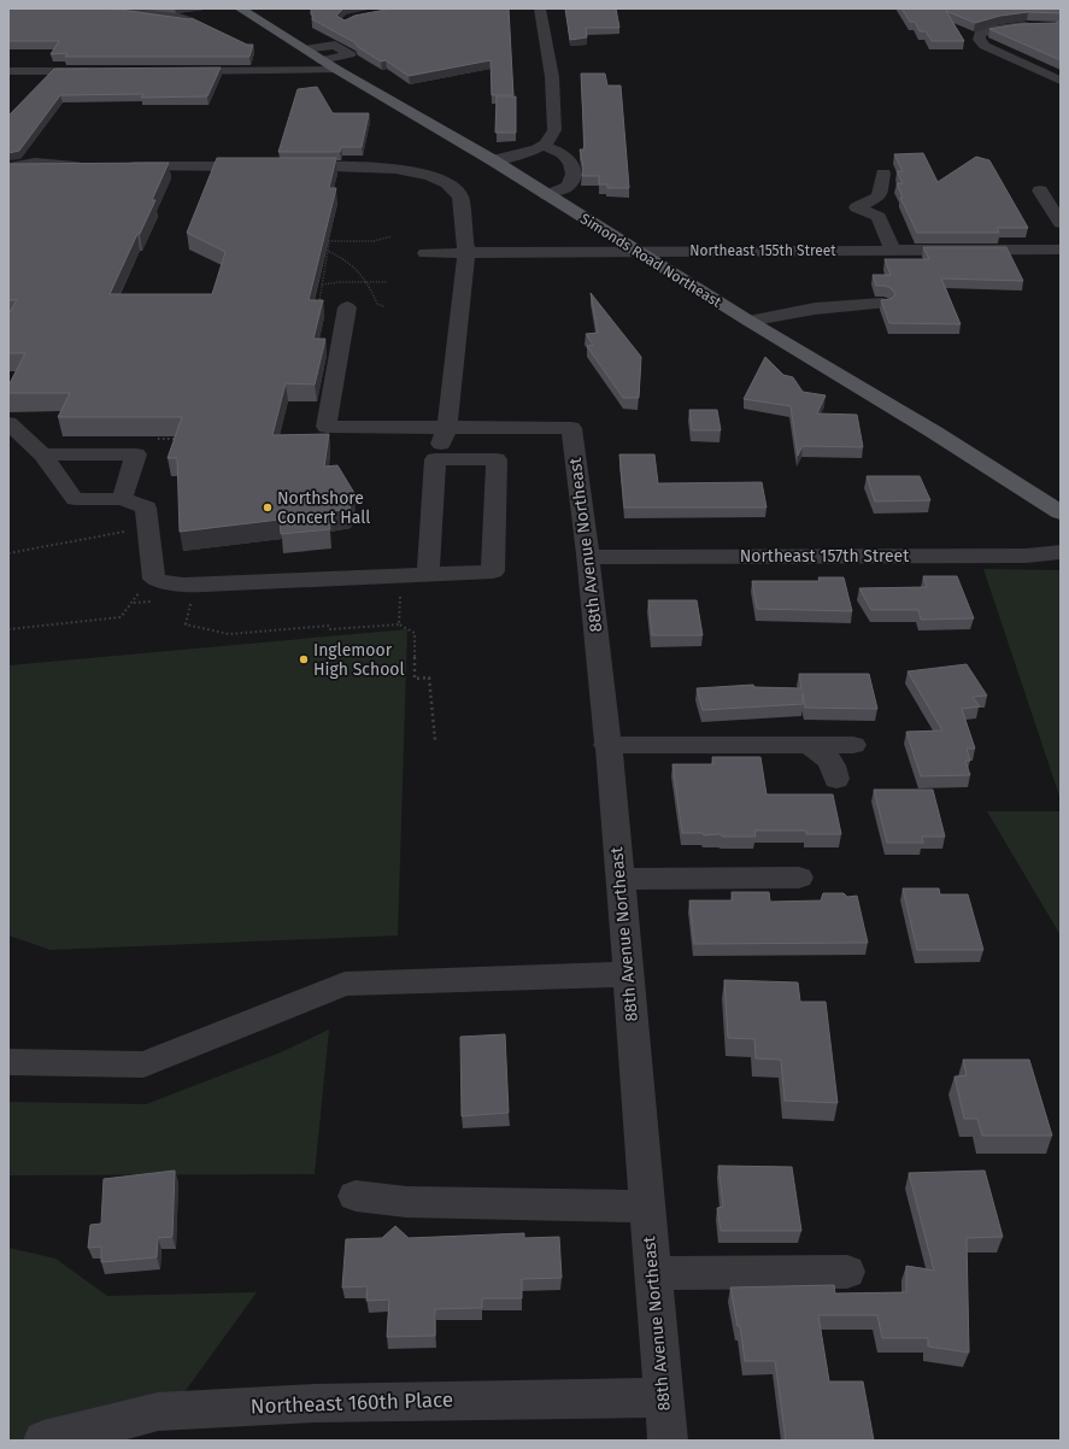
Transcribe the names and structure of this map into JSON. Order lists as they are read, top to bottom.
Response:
{
  "streets": {
    "main road": ["Simonds Road Northeast"],
    "street": [
      "Northeast 155th Street",
      "88th Avenue Northeast",
      "Northeast 157th Street",
      "Northeast 160th Place"
    ]
  },
  "crossings": [
    ["Northeast 155th Street", "Simonds Road Northeast"],
    ["88th Avenue Northeast", "Northeast 157th Street"],
    ["88th Avenue Northeast", "Northeast 160th Place"]
  ],
  "places": ["Northshore Concert Hall", "Inglemoor High School"]
}
